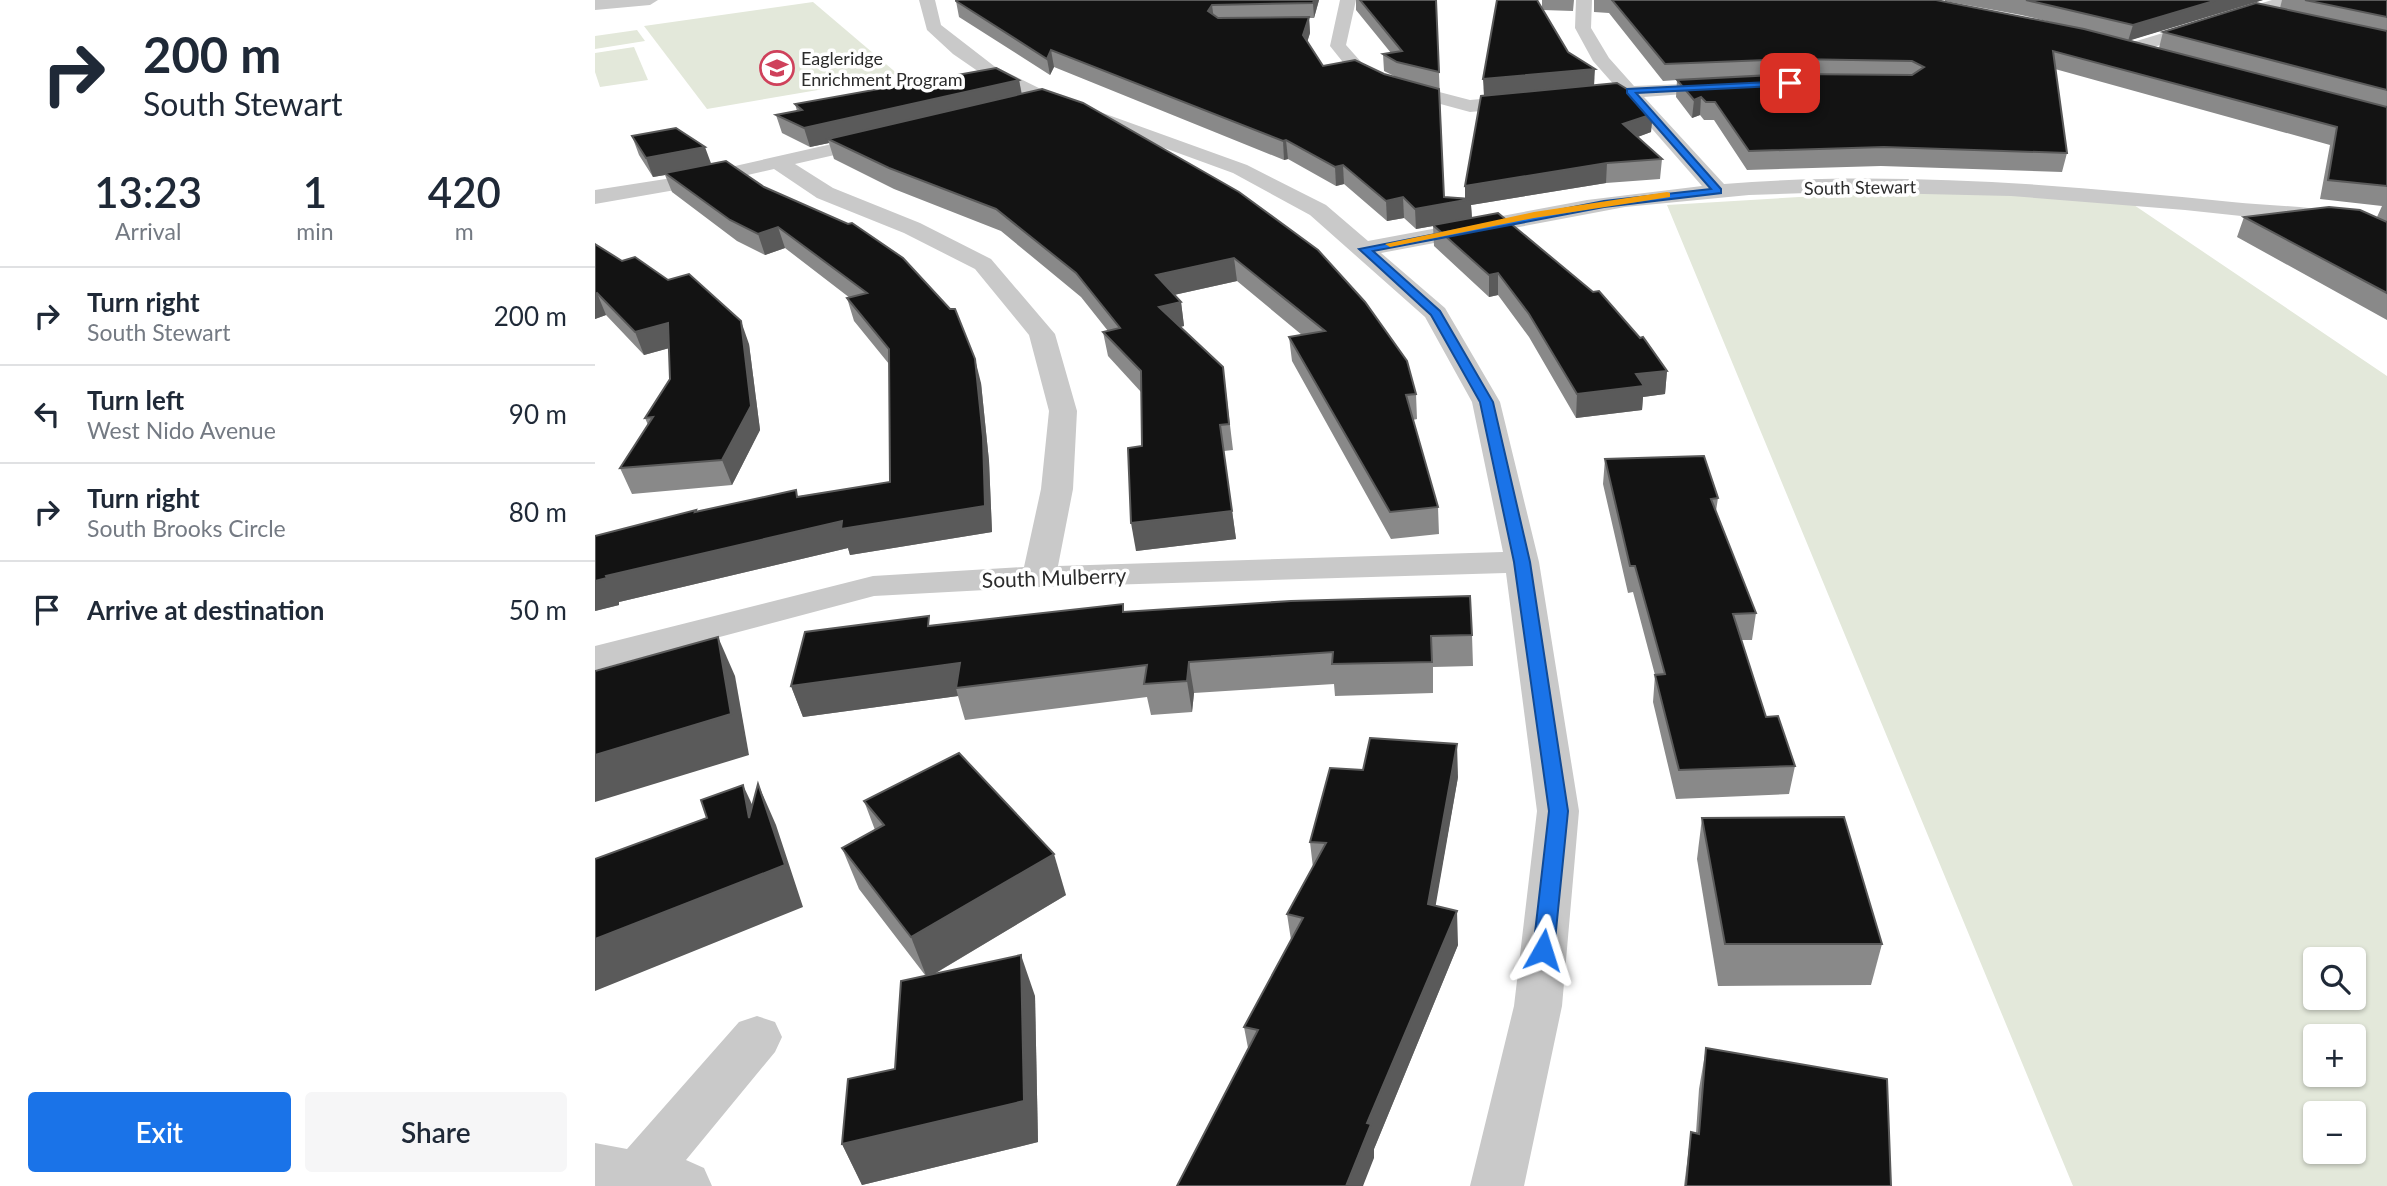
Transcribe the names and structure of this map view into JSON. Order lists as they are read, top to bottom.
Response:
{
  "streets": {
    "street": ["South Stewart", "South Mulberry"]
  },
  "places": {
    "school or university": ["Eagleridge Enrichment Program"]
  },
  "page": {
    "turn": ["200 m", "South Stewart"],
    "eta": [
      "13:23",
      "Arrival",
      "1",
      "min",
      "420",
      "m"
    ],
    "list": [
      {
        "name": "Turn right",
        "note": "South Stewart",
        "value": "200 m"
      },
      {
        "name": "Turn left",
        "note": "West Nido Avenue",
        "value": "90 m"
      },
      {
        "name": "Turn right",
        "note": "South Brooks Circle",
        "value": "80 m"
      },
      {
        "name": "Arrive at destination",
        "value": "50 m"
      }
    ],
    "map_buttons": ["+", "−"],
    "buttons": ["Exit", "Share"]
  }
}
